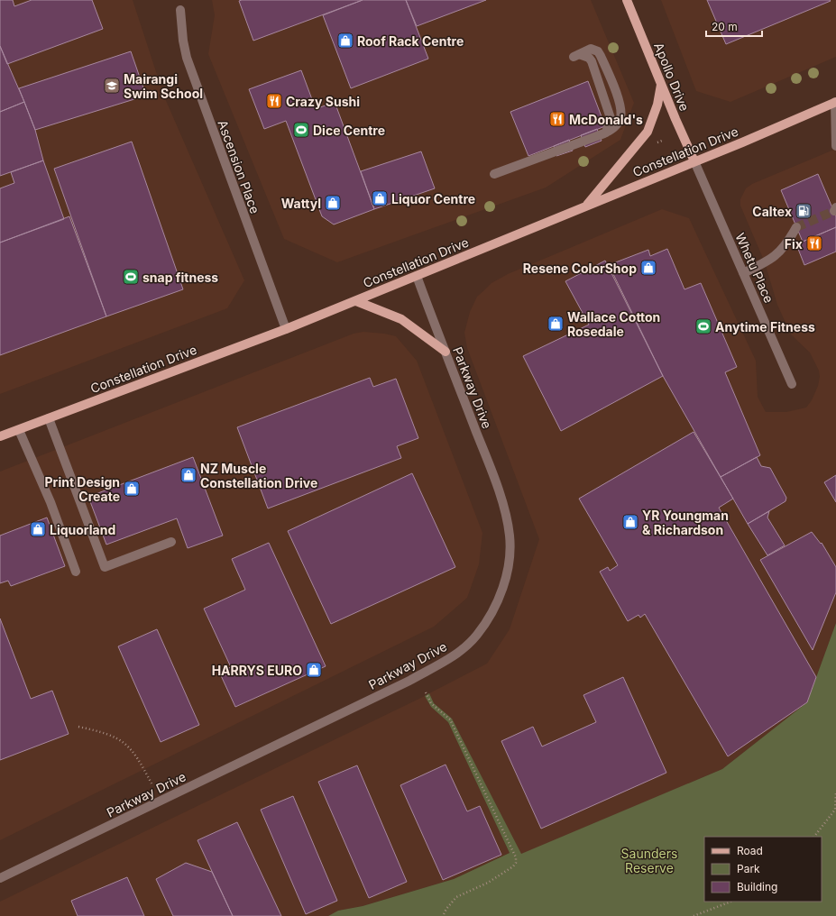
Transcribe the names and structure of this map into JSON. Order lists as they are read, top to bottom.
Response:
{
  "streets": {
    "main road": ["Apollo Drive", "Constellation Drive"],
    "street": ["Ascension Place", "Whetu Place", "Parkway Drive"]
  },
  "crossings": [
    ["Apollo Drive", "Constellation Drive"],
    ["Apollo Drive", "Whetu Place"],
    ["Constellation Drive", "Ascension Place"],
    ["Constellation Drive", "Whetu Place"],
    ["Constellation Drive", "Parkway Drive"]
  ],
  "parks": ["Saunders Reserve"],
  "places": {
    "shop": [
      "Roof Rack Centre",
      "Liquor Centre",
      "Wattyl",
      "Resene ColorShop",
      "Wallace Cotton Rosedale",
      "NZ Muscle Constellation Drive",
      "Print Design Create",
      "YR Youngman & Richardson",
      "Liquorland",
      "HARRYS EURO"
    ],
    "school or university": ["Mairangi Swim School"],
    "restaurant": ["Crazy Sushi", "McDonald's", "Fix"],
    "sports": ["Dice Centre", "snap fitness", "Anytime Fitness"],
    "fuel station": ["Caltex"]
  },
  "legend": ["Road", "Park", "Building"],
  "scale_bar": "20 m"
}
